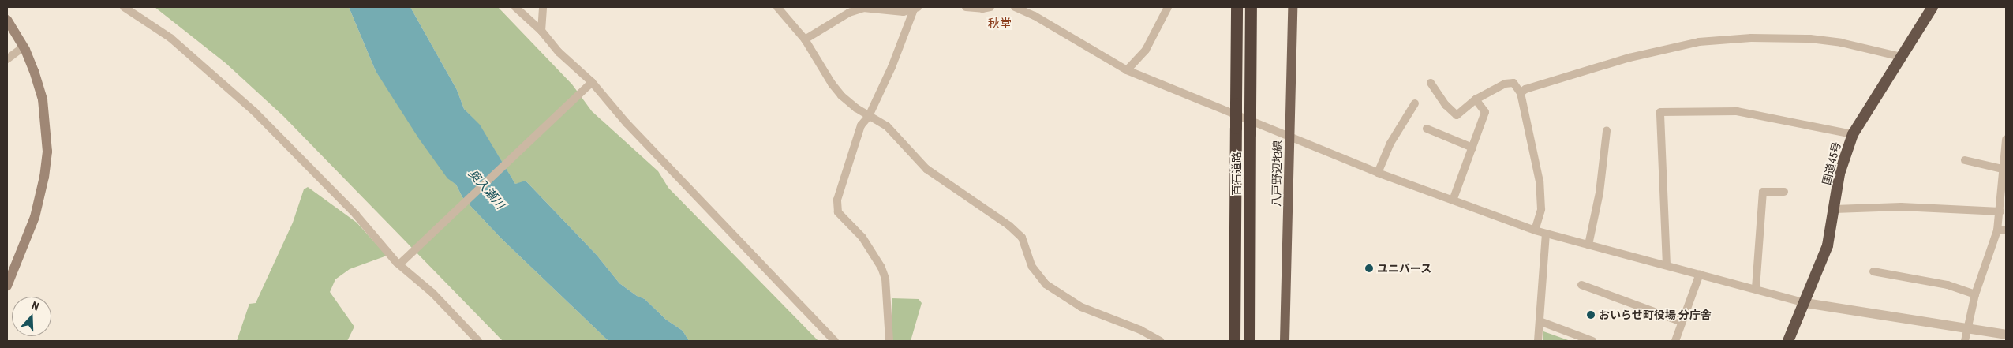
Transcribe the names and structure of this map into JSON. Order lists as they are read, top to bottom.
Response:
{
  "streets": {
    "highway": ["国道45号", "百石道路"],
    "main road": ["八戸野辺地線"]
  },
  "districts": ["秋堂"],
  "water": ["奥入瀬川"],
  "places": ["ユニバース", "おいらせ町役場 分庁舎"],
  "north": "top"
}
